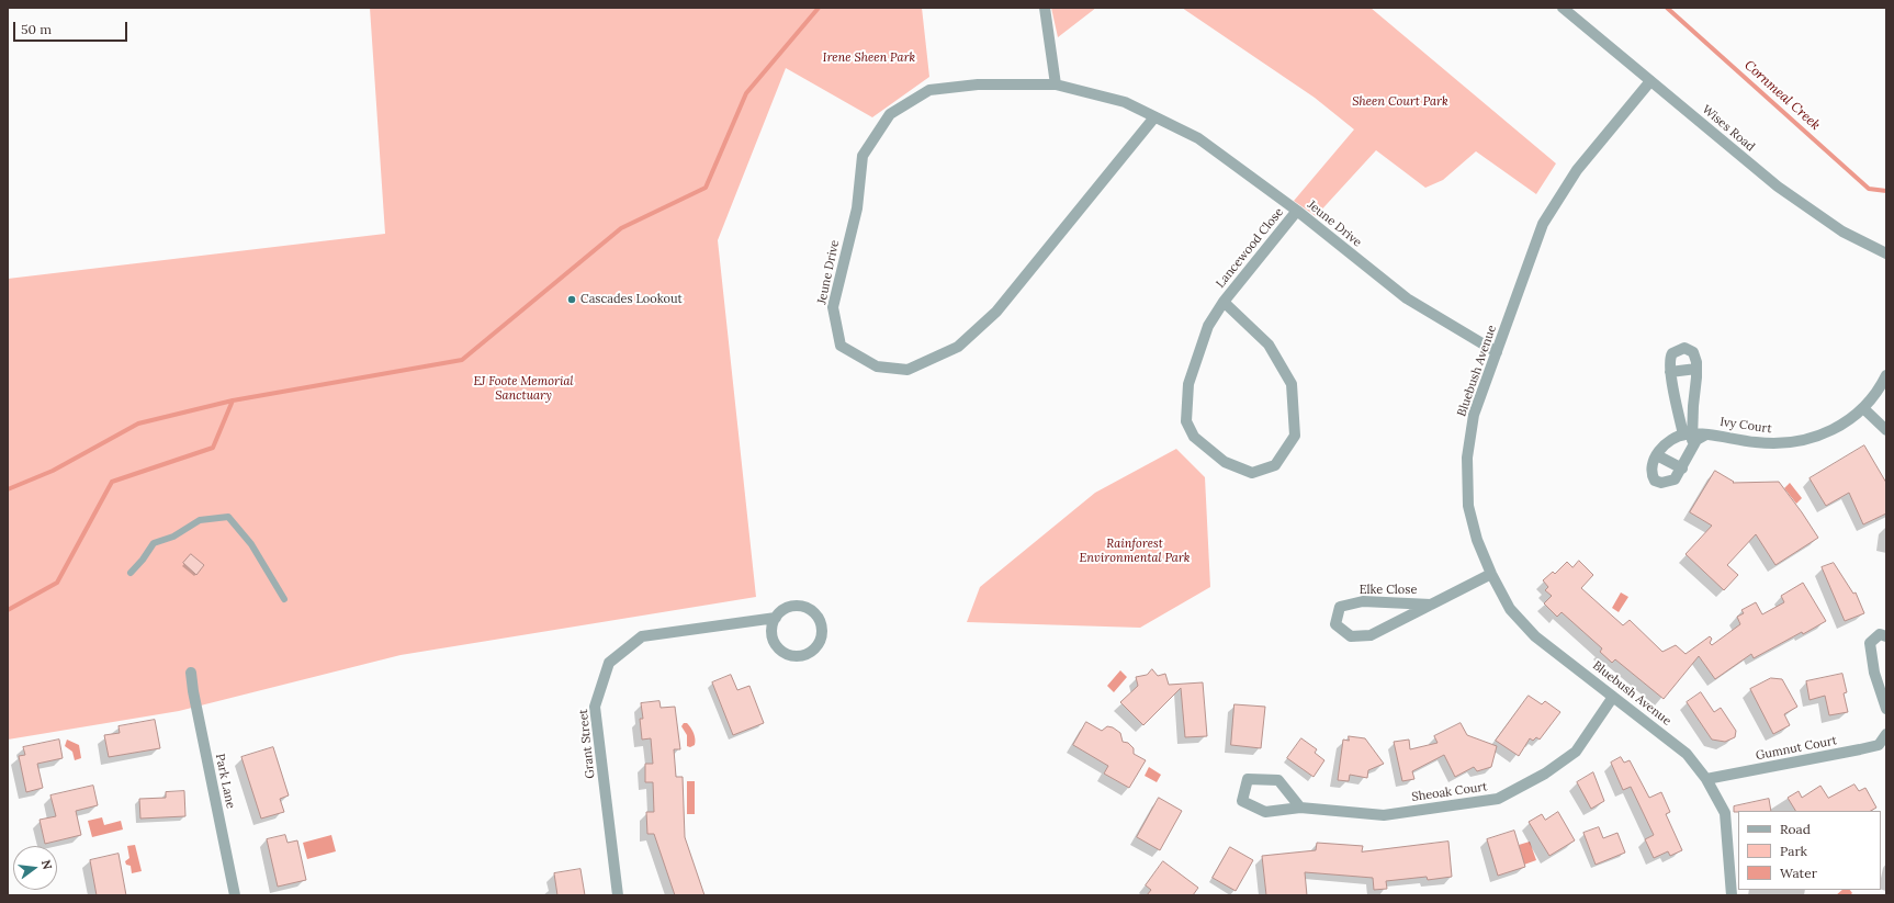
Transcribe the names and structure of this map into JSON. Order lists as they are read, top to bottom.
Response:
{
  "streets": {
    "street": [
      "Wises Road",
      "Jeune Drive",
      "Lancewood Close",
      "Bluebush Avenue",
      "Ivy Court",
      "Elke Close",
      "Grant Street",
      "Gumnut Court",
      "Park Lane",
      "Sheoak Court"
    ]
  },
  "crossings": [
    ["Wises Road", "Bluebush Avenue"],
    ["Jeune Drive", "Lancewood Close"],
    ["Jeune Drive", "Bluebush Avenue"],
    ["Bluebush Avenue", "Elke Close"],
    ["Bluebush Avenue", "Gumnut Court"],
    ["Bluebush Avenue", "Sheoak Court"]
  ],
  "water": ["Cornmeal Creek"],
  "parks": [
    "Irene Sheen Park",
    "Sheen Court Park",
    "EJ Foote Memorial Sanctuary",
    "Rainforest Environmental Park"
  ],
  "places": ["Cascades Lookout"],
  "legend": ["Road", "Park", "Water"],
  "scale_bar": "50 m",
  "north": "right"
}
